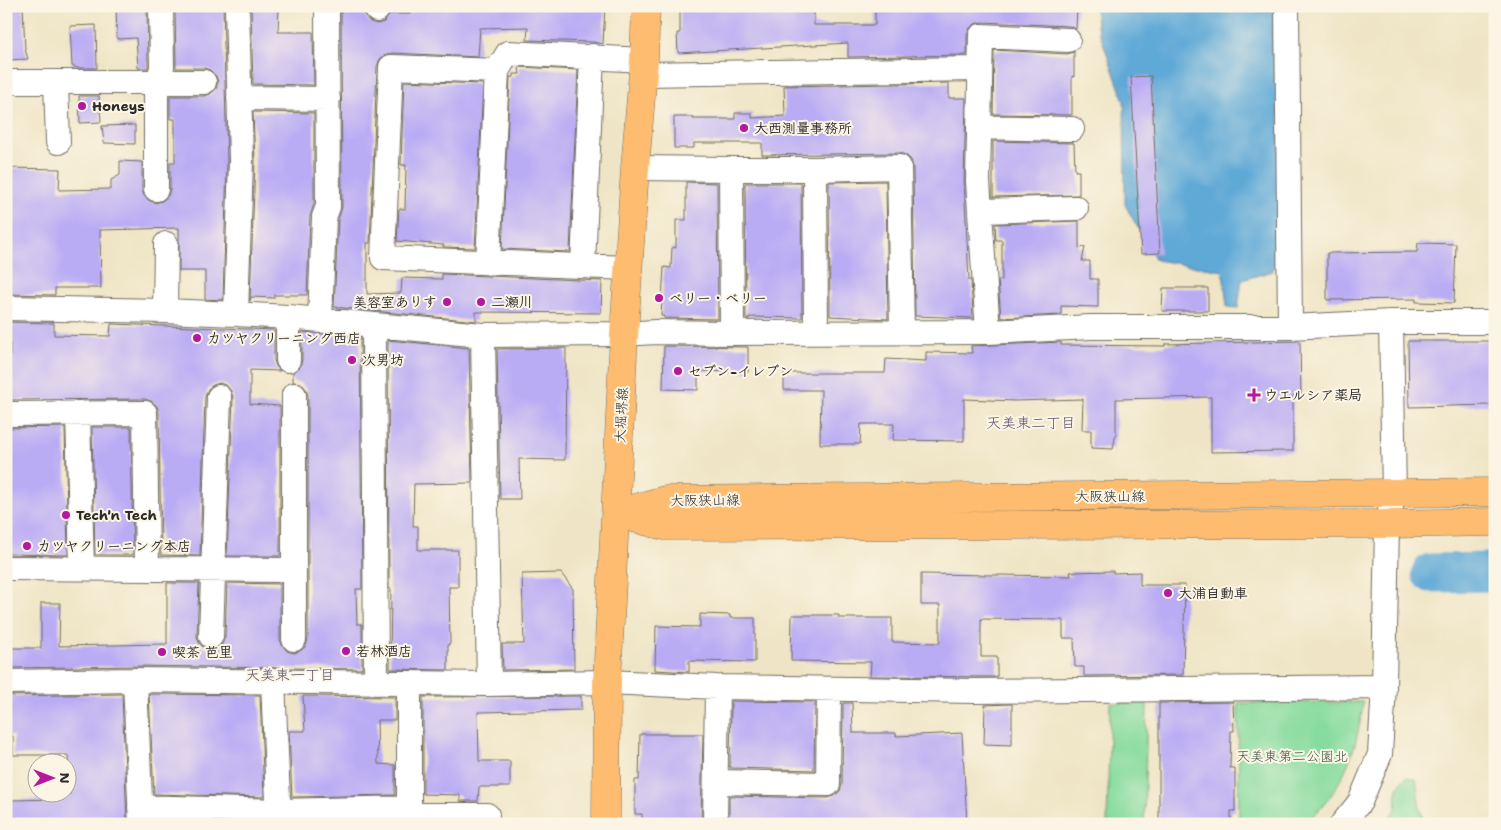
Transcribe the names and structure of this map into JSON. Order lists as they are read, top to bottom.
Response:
{
  "streets": {
    "main road": ["大堀堺線", "大阪狭山線"]
  },
  "crossings": [
    ["大堀堺線", "大阪狭山線"]
  ],
  "districts": ["天美東二丁目", "天美東一丁目"],
  "parks": ["天美東第二公園北"],
  "places": {
    "other": [
      "Honeys",
      "大西測量事務所",
      "ベリー・ベリー",
      "美容室ありす",
      "二瀬川",
      "カツヤクリーニング西店",
      "次男坊",
      "セブン-イレブン",
      "Tech'n Tech",
      "カツヤクリーニング本店",
      "大浦自動車",
      "若林酒店",
      "喫茶 芭里"
    ],
    "health": ["ウエルシア薬局"]
  },
  "north": "right"
}
